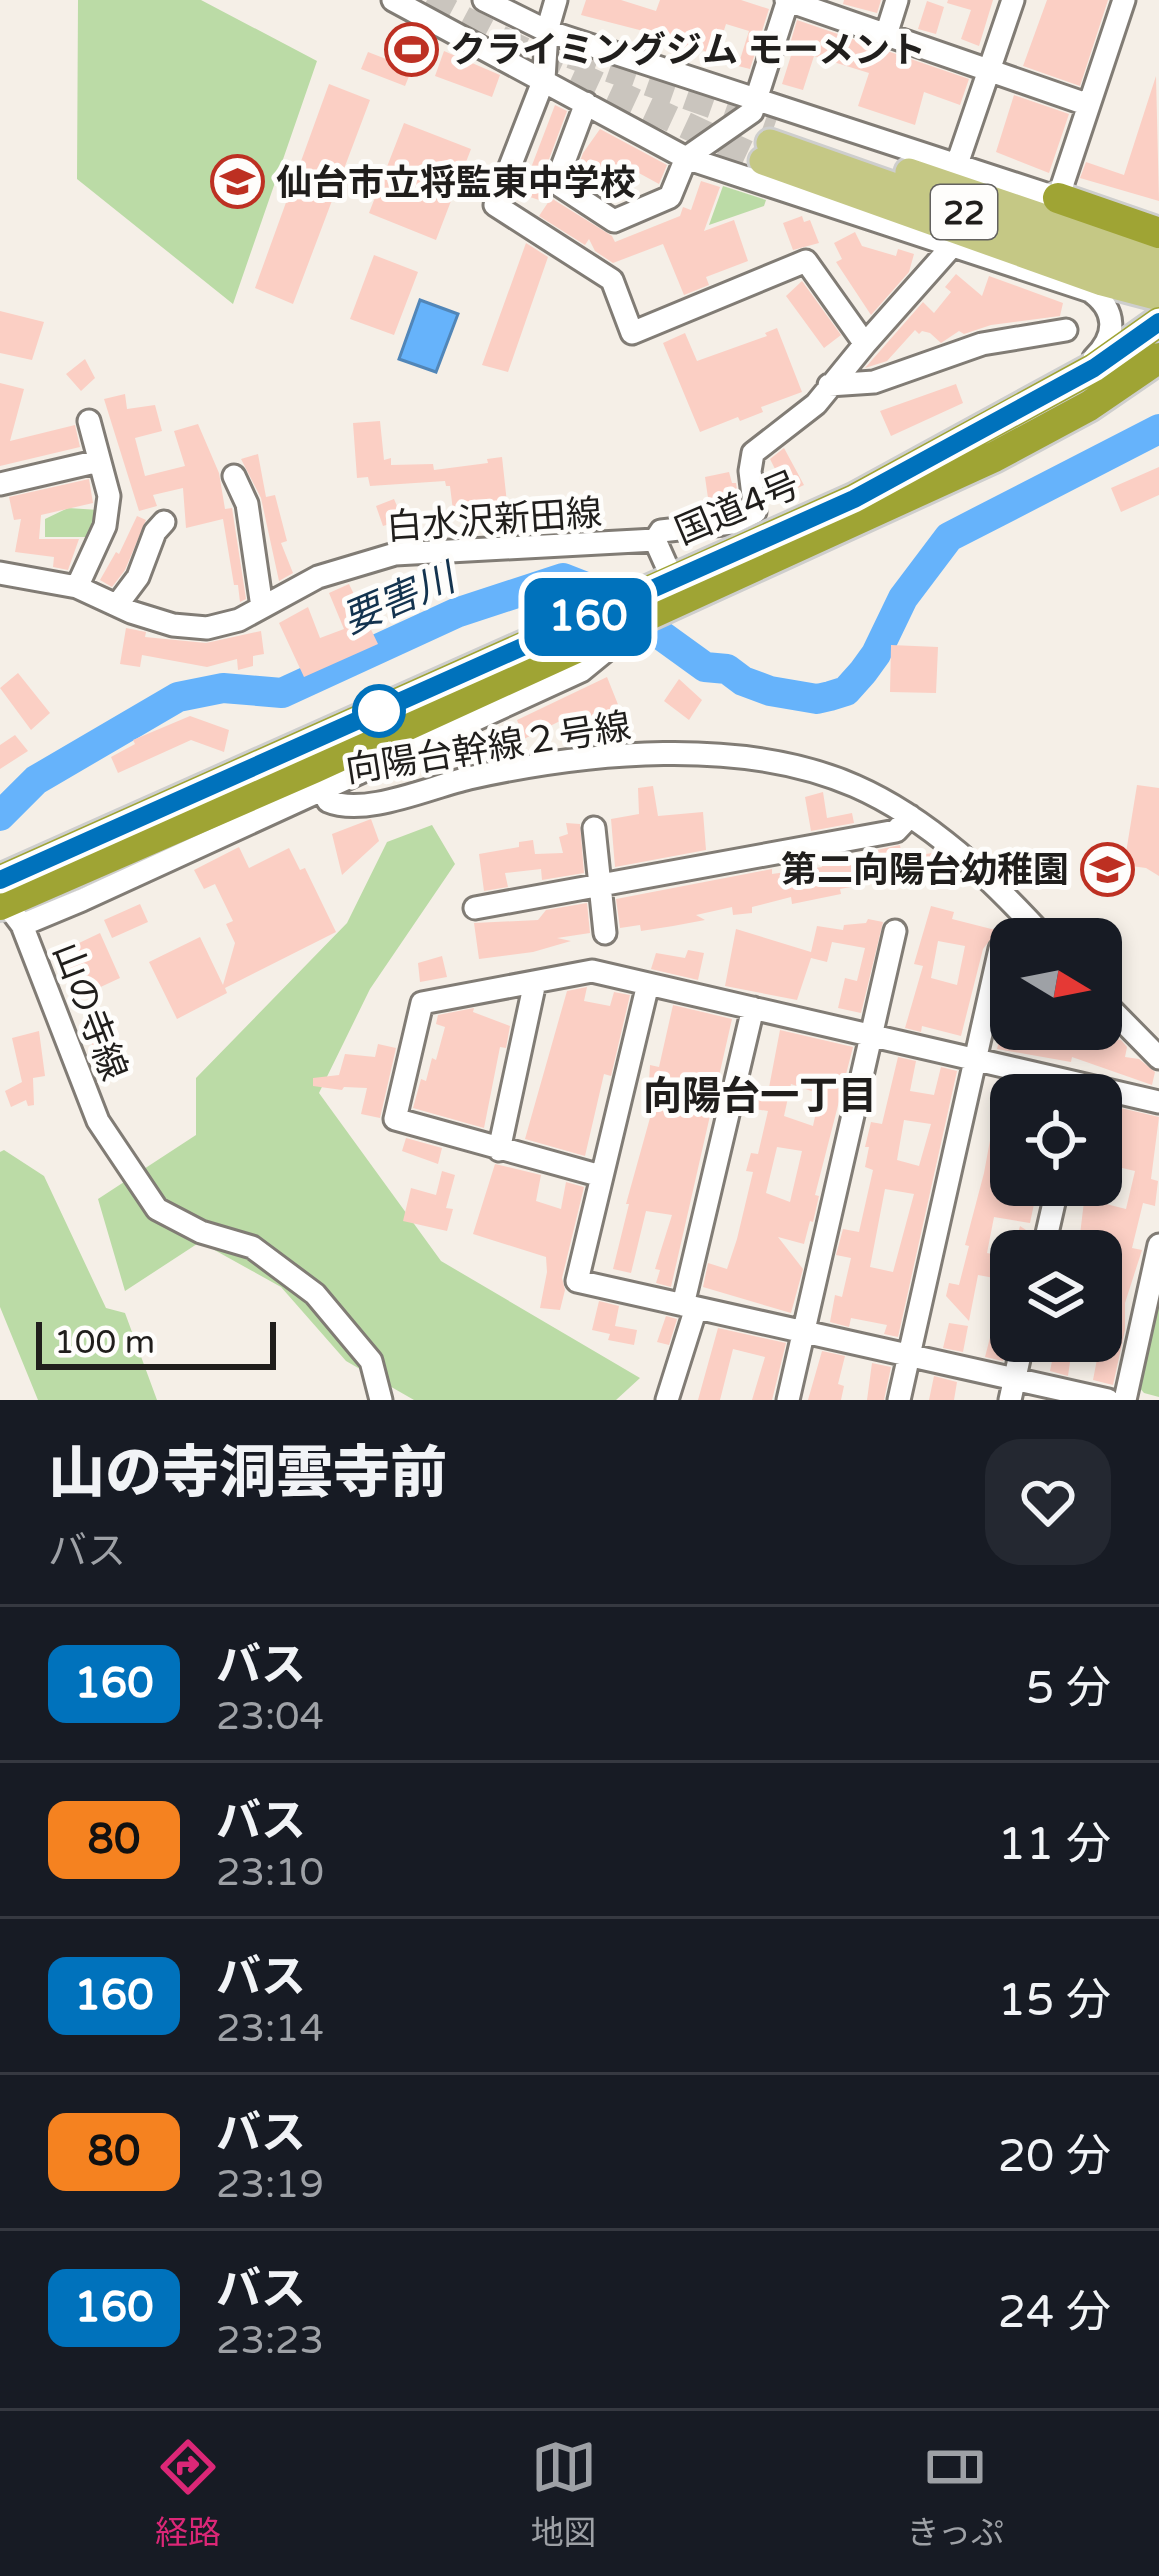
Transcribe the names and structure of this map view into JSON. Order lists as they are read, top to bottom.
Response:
{
  "streets": {
    "highway": ["国道4号"],
    "main road": ["22"],
    "street": ["白水沢新田線", "向陽台幹線２号線", "山の寺線"]
  },
  "crossings": [
    ["国道4号", "向陽台幹線２号線"],
    ["国道4号", "山の寺線"]
  ],
  "districts": ["向陽台一丁目"],
  "water": ["要害川"],
  "places": {
    "sports": ["クライミングジム モーメント"],
    "school or university": ["仙台市立将監東中学校", "第二向陽台幼稚園"]
  },
  "lines": ["bus line 160"],
  "scale_bar": "100 m",
  "north": "right",
  "page": {
    "on_map": "160",
    "scale": "100 m",
    "heading": ["山の寺洞雲寺前", "バス"],
    "list": [
      {
        "mark": "160",
        "name": "バス",
        "note": "23:04",
        "value": "5 分"
      },
      {
        "mark": "80",
        "name": "バス",
        "note": "23:10",
        "value": "11 分"
      },
      {
        "mark": "160",
        "name": "バス",
        "note": "23:14",
        "value": "15 分"
      },
      {
        "mark": "80",
        "name": "バス",
        "note": "23:19",
        "value": "20 分"
      },
      {
        "mark": "160",
        "name": "バス",
        "note": "23:23",
        "value": "24 分"
      }
    ],
    "tabs": ["経路", "地図", "きっぷ"]
  }
}
